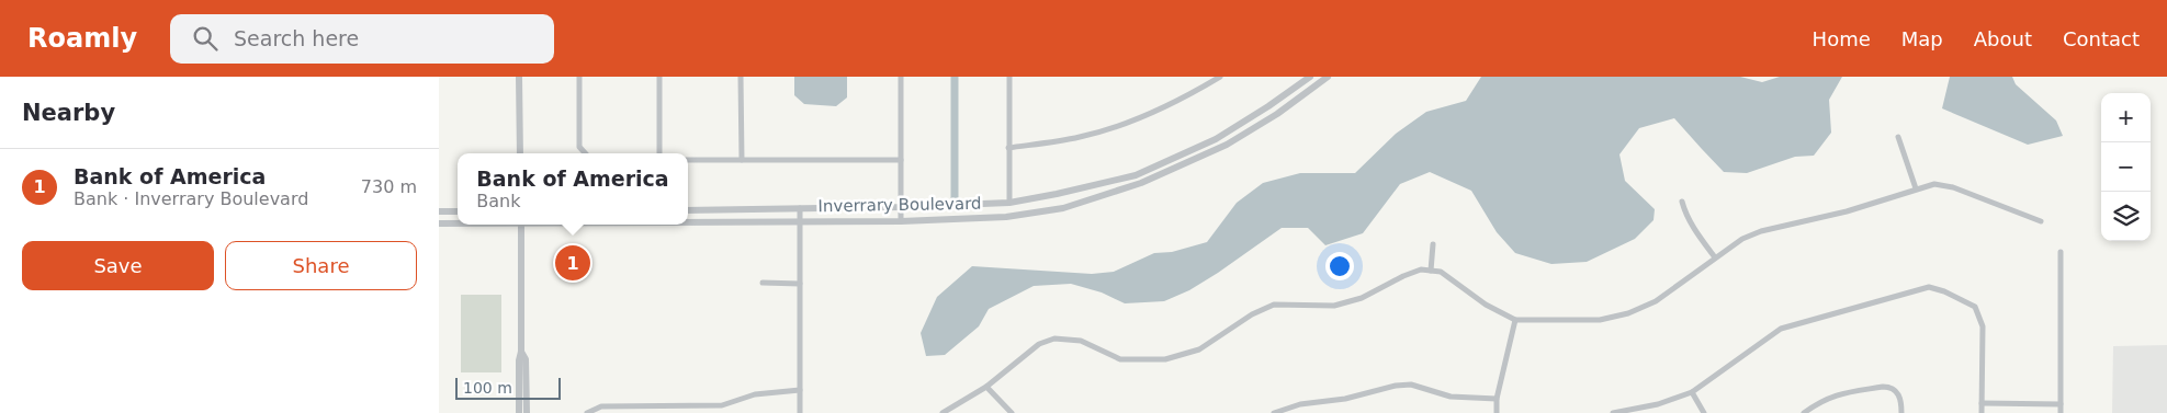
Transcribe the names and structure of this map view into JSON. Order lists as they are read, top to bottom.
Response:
{
  "streets": {
    "street": ["Inverrary Boulevard"]
  },
  "scale_bar": "100 m",
  "page": {
    "header": "Roamly",
    "search": "Search here",
    "nav": [
      "Home",
      "Map",
      "About",
      "Contact"
    ],
    "heading": "Nearby",
    "map_buttons": ["+", "−"],
    "list": [
      {
        "mark": "1",
        "name": "Bank of America",
        "note": "Bank · Inverrary Boulevard",
        "value": "730 m"
      }
    ],
    "popup": ["Bank of America", "Bank"],
    "buttons": ["Save", "Share"],
    "pins": "1",
    "scale": "100 m"
  }
}
